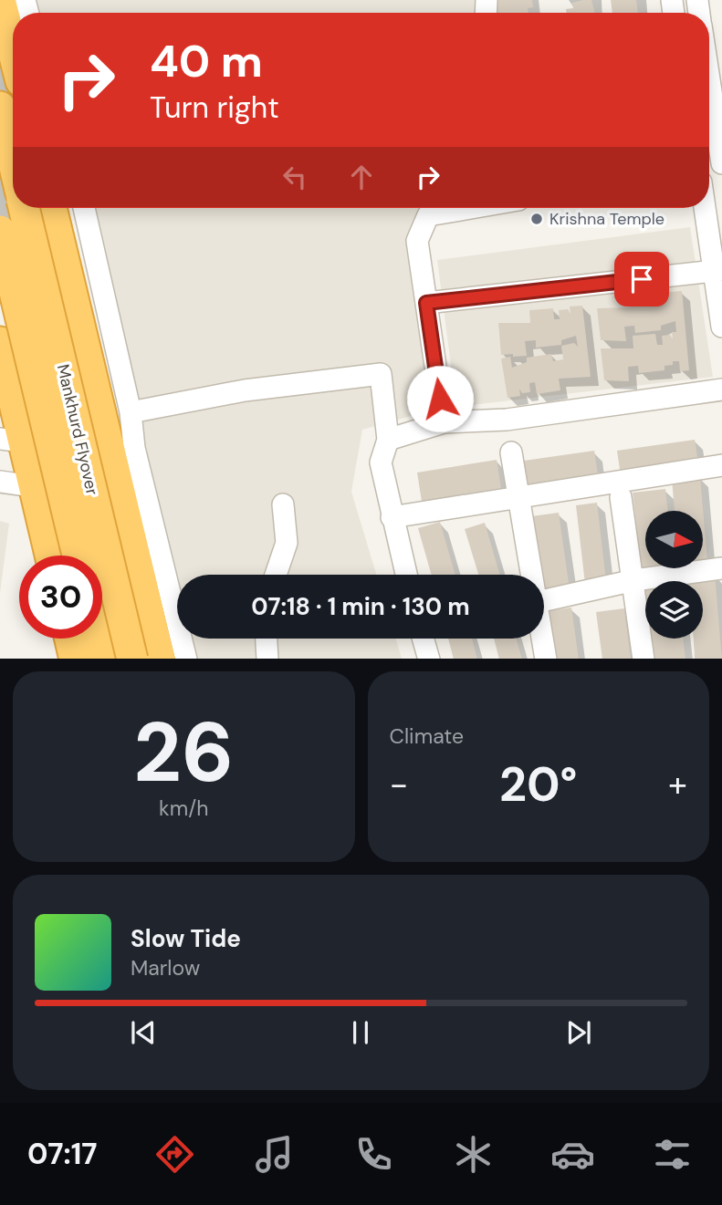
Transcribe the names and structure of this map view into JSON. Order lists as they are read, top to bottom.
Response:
{
  "streets": {
    "highway": ["Mankhurd Flyover"]
  },
  "places": ["Krishna Temple"],
  "north": "right",
  "page": {
    "turn": ["40 m", "Turn right"],
    "limit": "30",
    "trip": "07:18 · 1 min · 130 m",
    "tile": [
      ["26", "km/h"],
      "Climate"
    ],
    "heat": ["−", "20°", "+"],
    "song": ["Slow Tide", "Marlow"],
    "tabs": "07:17"
  }
}
